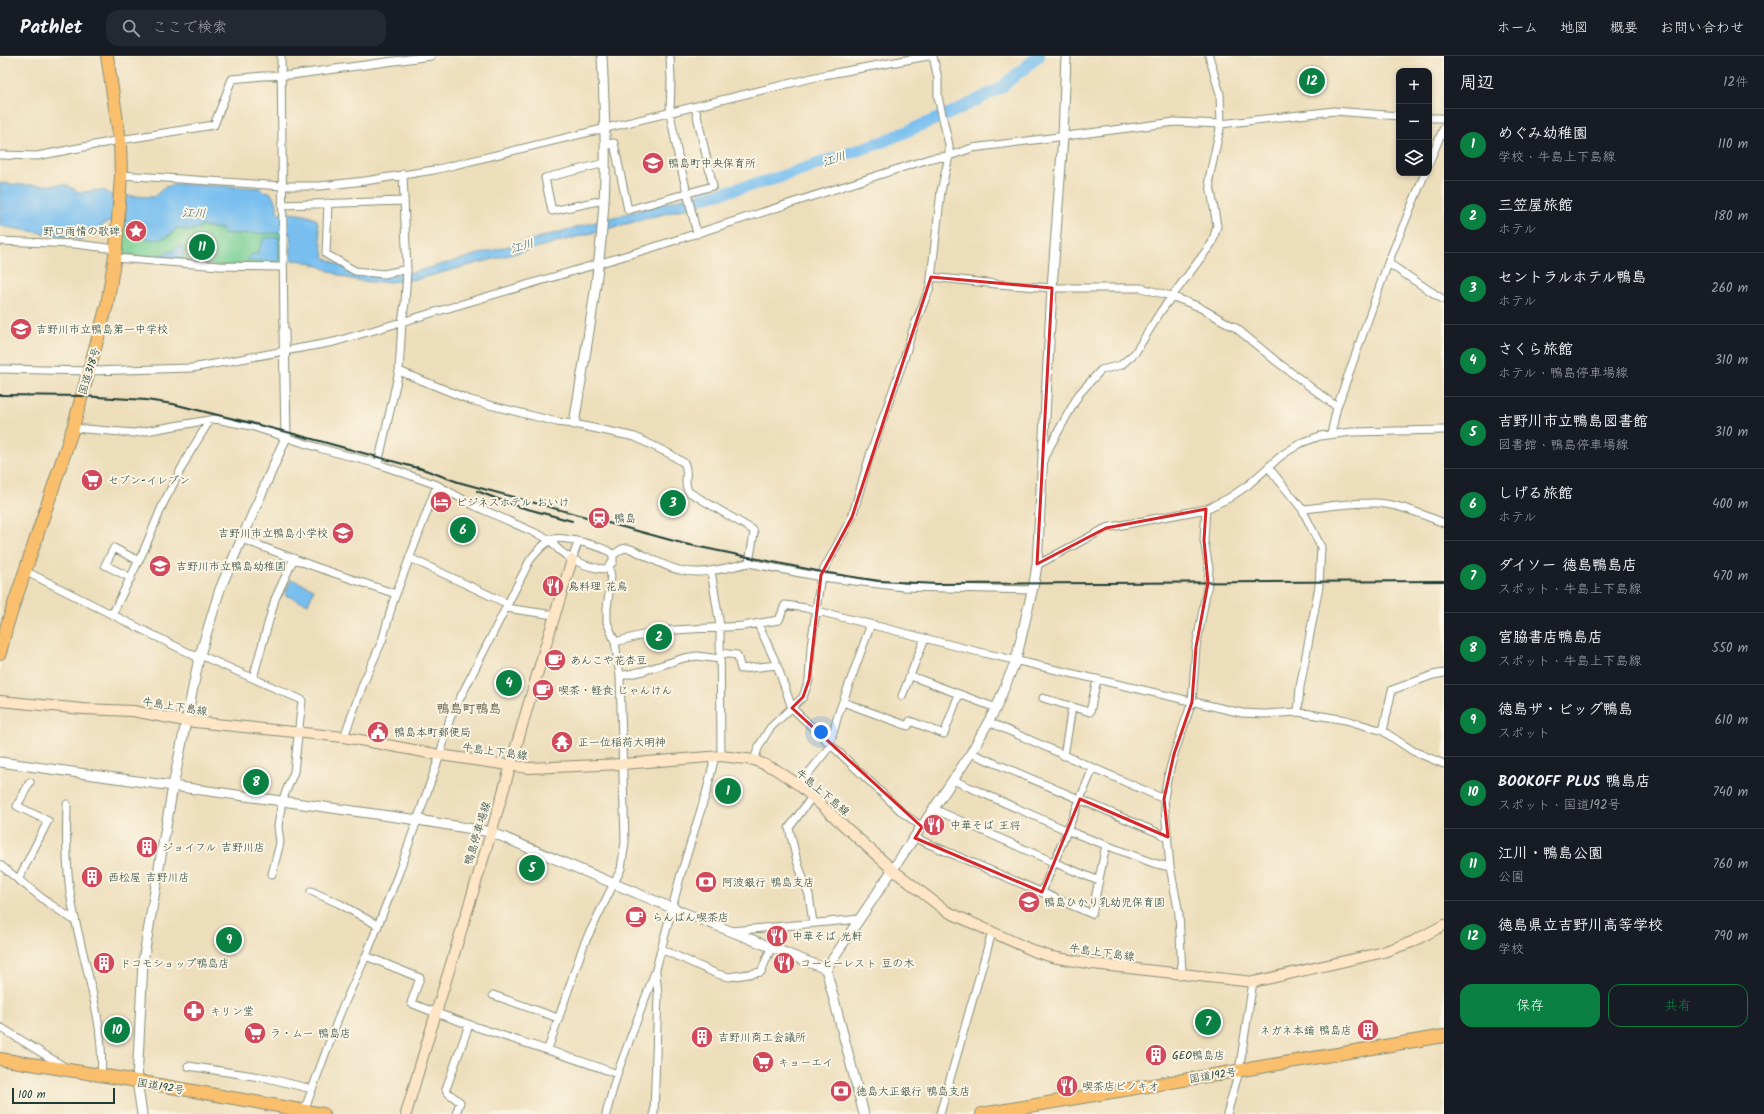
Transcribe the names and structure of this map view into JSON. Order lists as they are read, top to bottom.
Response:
{
  "streets": {
    "highway": ["国道318号", "国道192号"],
    "main road": ["牛島上下島線", "鴨島停車場線"]
  },
  "crossings": [
    ["牛島上下島線", "鴨島停車場線"]
  ],
  "districts": ["鴨島町鴨島"],
  "water": ["江川"],
  "places": {
    "school or university": [
      "鴨島町中央保育所",
      "吉野川市立鴨島第一中学校",
      "吉野川市立鴨島小学校",
      "吉野川市立鴨島幼稚園",
      "鴨島ひかり乳幼児保育園"
    ],
    "place": ["野口雨情の歌碑"],
    "supermarket": ["セブン-イレブン", "ラ・ムー 鴨島店", "キョーエイ"],
    "hotel": ["ビジネスホテル おいけ"],
    "station": ["鴨島"],
    "restaurant": [
      "鳥料理 花鳥",
      "中華そば 王将",
      "中華そば 光軒",
      "コーヒーレスト 豆の木",
      "喫茶店ピノキオ"
    ],
    "cafe": ["あんこや花杏豆", "喫茶・軽食 じゃんけん", "らんばん喫茶店"],
    "public building": ["鴨島本町郵便局"],
    "temple": ["正一位稲荷大明神"],
    "building": [
      "ジョイフル 吉野川店",
      "西松屋 吉野川店",
      "ドコモショップ鴨島店",
      "ネガネ本舗 鴨島店",
      "吉野川商工会議所",
      "GEO鴨島店"
    ],
    "bank": ["阿波銀行 鴨島支店", "徳島大正銀行 鴨島支店"],
    "pharmacy": ["キリン堂"]
  },
  "scale_bar": "100 m",
  "page": {
    "header": "Pathlet",
    "search": "ここで検索",
    "nav": [
      "ホーム",
      "地図",
      "概要",
      "お問い合わせ"
    ],
    "heading": ["周辺", "12件"],
    "pins": [
      "12",
      "11",
      "3",
      "6",
      "2",
      "4",
      "8",
      "1",
      "5",
      "9",
      "7",
      "10"
    ],
    "map_buttons": ["+", "−"],
    "list": [
      {
        "mark": "1",
        "name": "めぐみ幼稚園",
        "note": "学校 · 牛島上下島線",
        "value": "110 m"
      },
      {
        "mark": "2",
        "name": "三笠屋旅館",
        "note": "ホテル",
        "value": "180 m"
      },
      {
        "mark": "3",
        "name": "セントラルホテル鴨島",
        "note": "ホテル",
        "value": "260 m"
      },
      {
        "mark": "4",
        "name": "さくら旅館",
        "note": "ホテル · 鴨島停車場線",
        "value": "310 m"
      },
      {
        "mark": "5",
        "name": "吉野川市立鴨島図書館",
        "note": "図書館 · 鴨島停車場線",
        "value": "310 m"
      },
      {
        "mark": "6",
        "name": "しげる旅館",
        "note": "ホテル",
        "value": "400 m"
      },
      {
        "mark": "7",
        "name": "ダイソー 徳島鴨島店",
        "note": "スポット · 牛島上下島線",
        "value": "470 m"
      },
      {
        "mark": "8",
        "name": "宮脇書店鴨島店",
        "note": "スポット · 牛島上下島線",
        "value": "550 m"
      },
      {
        "mark": "9",
        "name": "徳島ザ・ビッグ鴨島",
        "note": "スポット",
        "value": "610 m"
      },
      {
        "mark": "10",
        "name": "BOOKOFF PLUS 鴨島店",
        "note": "スポット · 国道192号",
        "value": "740 m"
      },
      {
        "mark": "11",
        "name": "江川・鴨島公園",
        "note": "公園",
        "value": "760 m"
      },
      {
        "mark": "12",
        "name": "徳島県立吉野川高等学校",
        "note": "学校",
        "value": "790 m"
      }
    ],
    "buttons": ["保存", "共有"],
    "scale": "100 m"
  }
}
